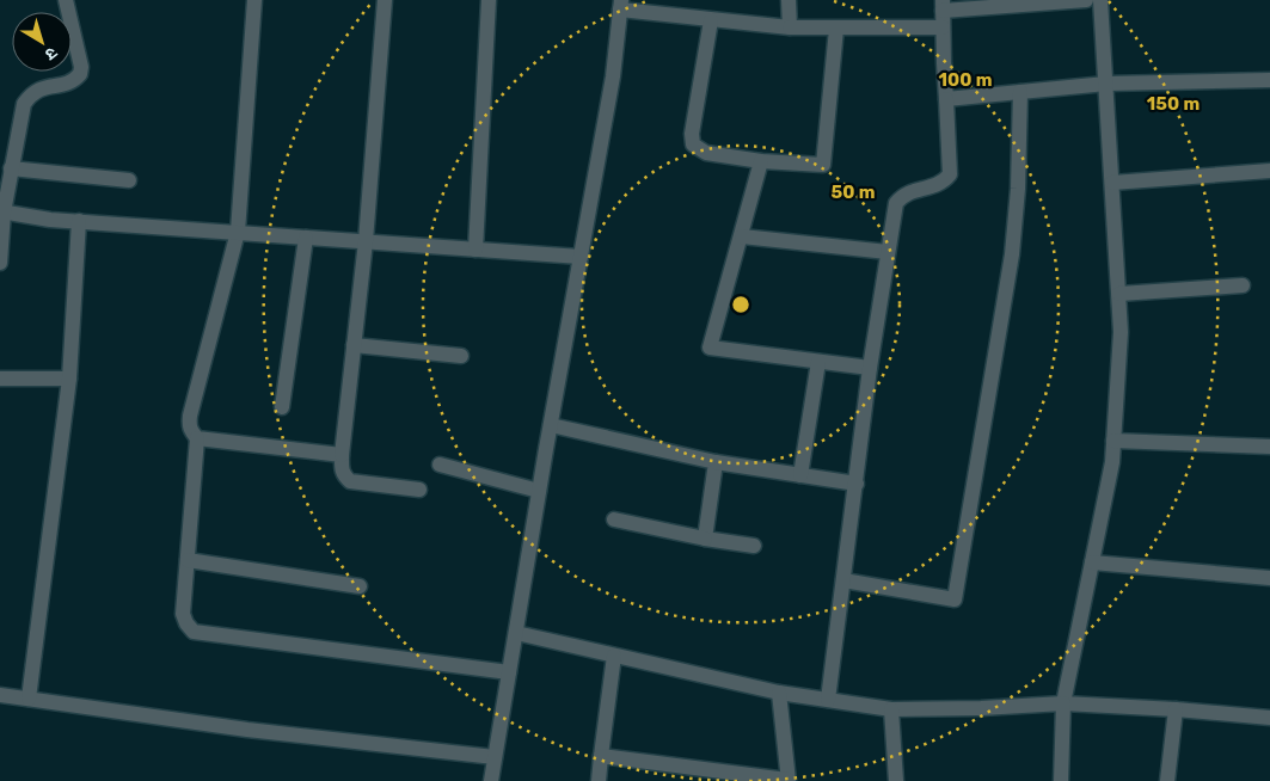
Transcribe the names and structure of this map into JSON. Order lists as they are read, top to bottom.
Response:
{
  "north": "bottom right",
  "rings": ["100 m", "150 m", "50 m"]
}
